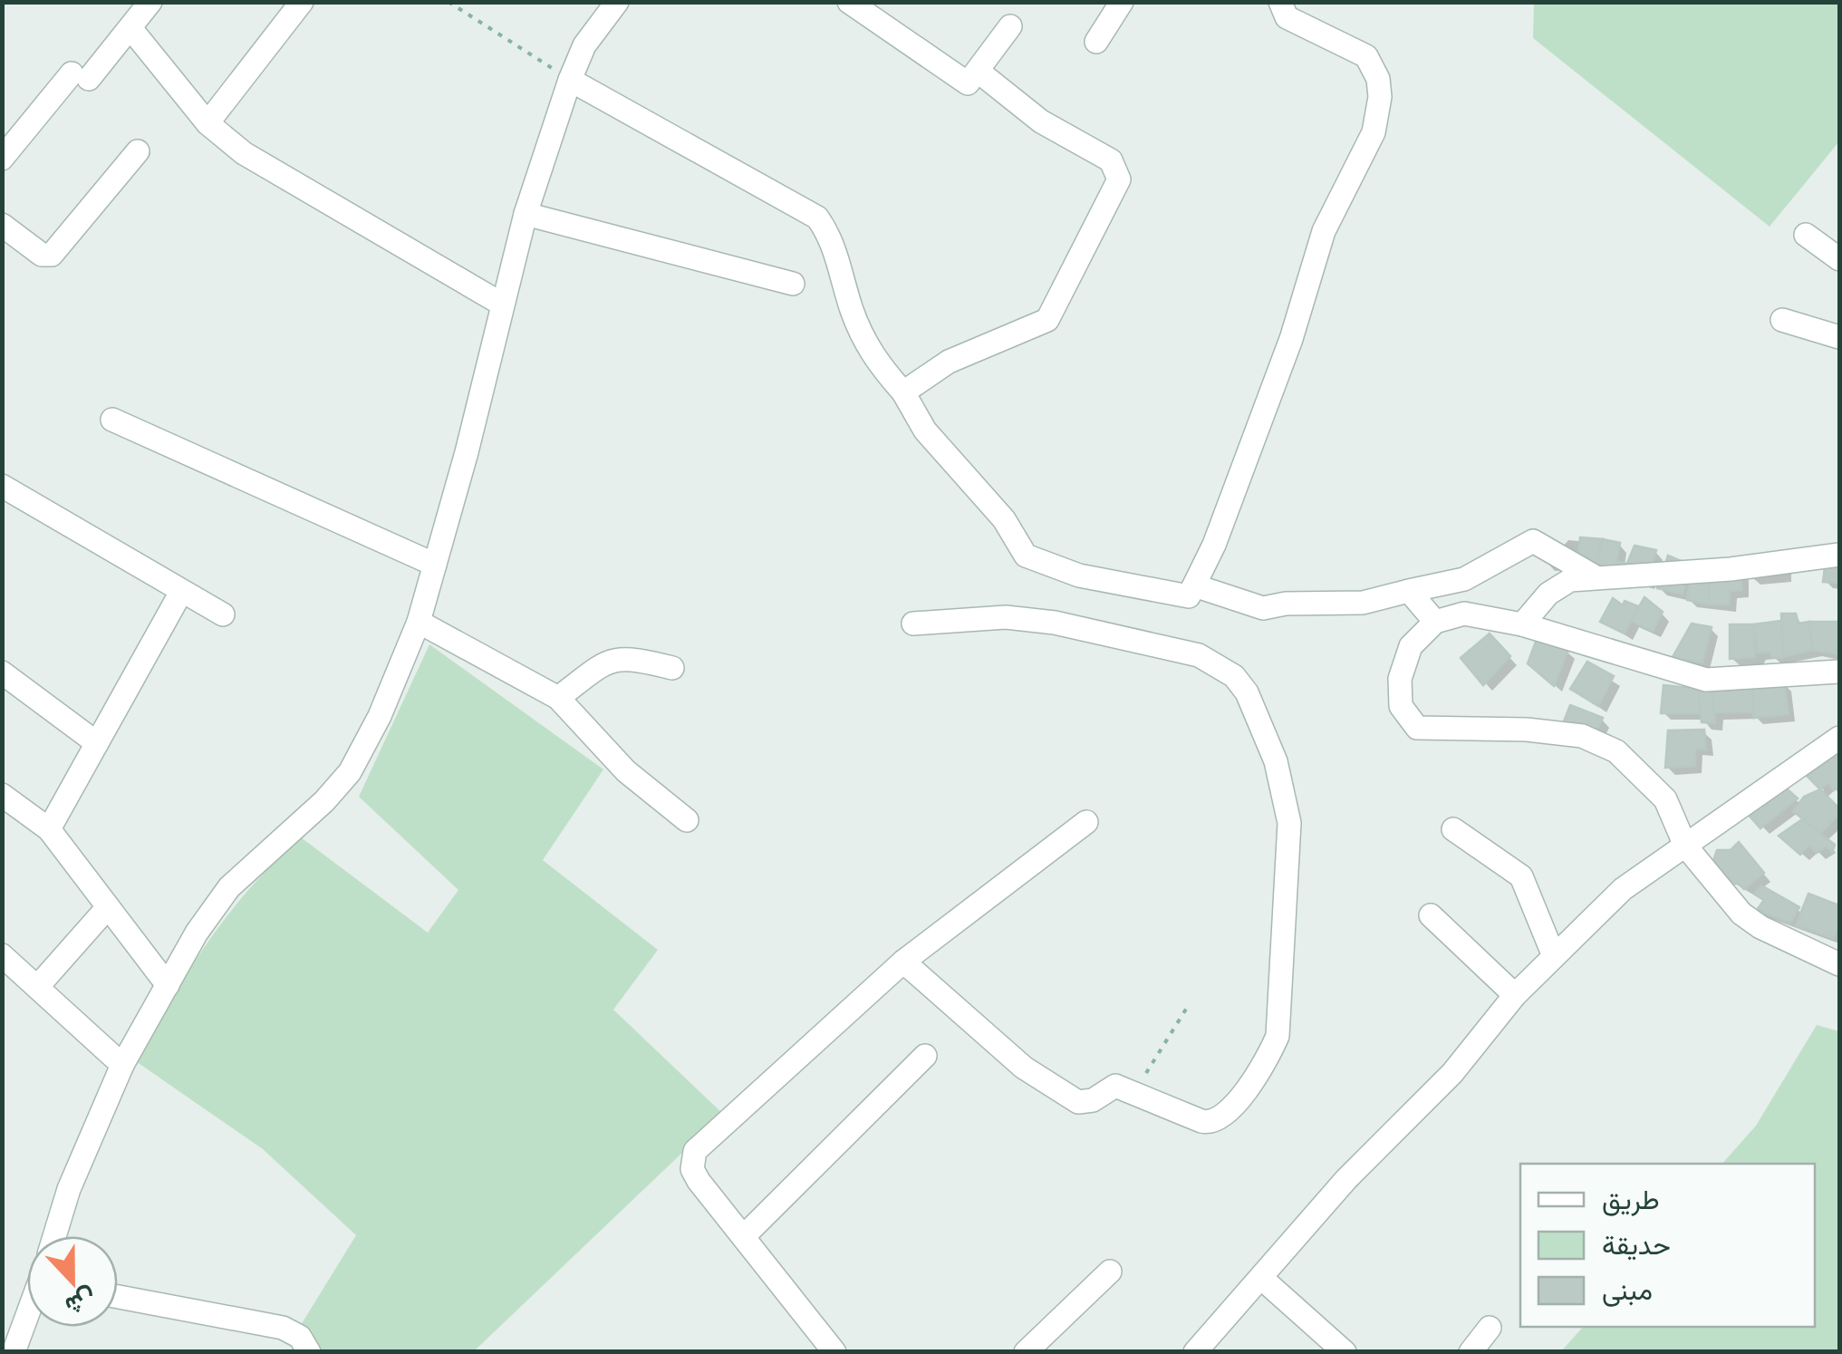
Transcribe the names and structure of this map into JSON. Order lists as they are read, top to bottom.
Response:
{
  "legend": ["طريق", "حديقة", "مبنى"],
  "north": "bottom"
}
